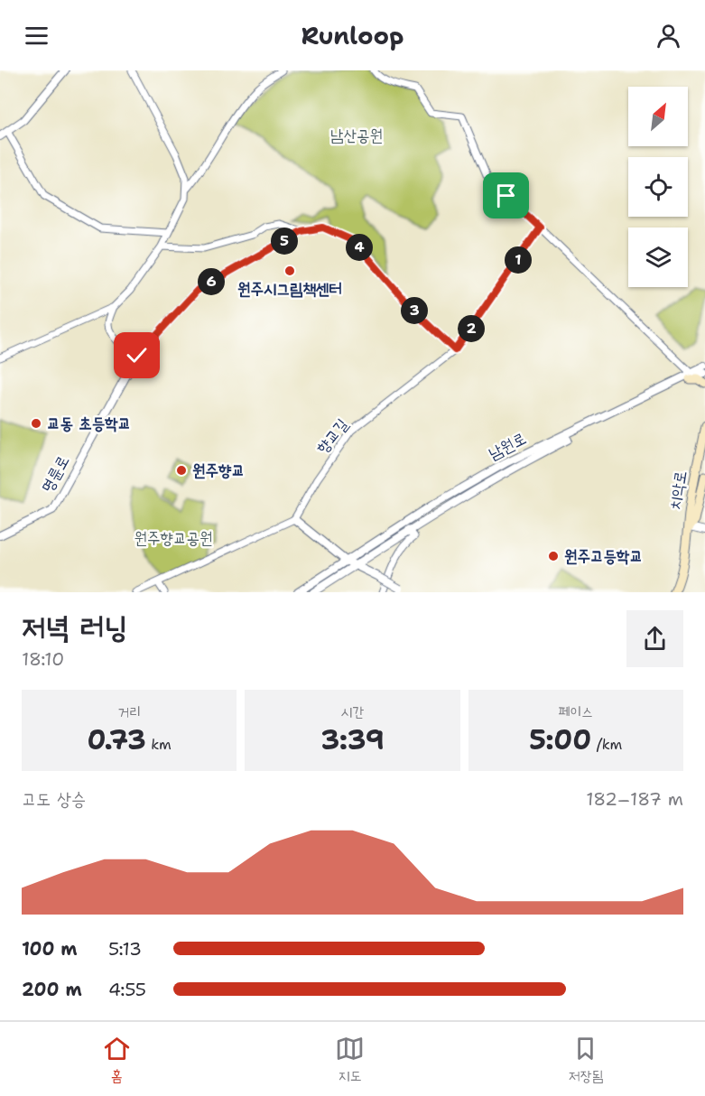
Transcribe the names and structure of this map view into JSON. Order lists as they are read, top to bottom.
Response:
{
  "streets": {
    "main road": ["치악로"],
    "street": ["향교길", "남원로", "명륜로"]
  },
  "parks": ["남산공원", "원주향교공원"],
  "places": [
    "원주시그림책센터",
    "교동 초등학교",
    "원주향교",
    "원주고등학교"
  ],
  "north": "top right",
  "page": {
    "header": "Runloop",
    "pins": [
      "5",
      "4",
      "1",
      "6",
      "3",
      "2"
    ],
    "heading": ["저녁 러닝", "18:10"],
    "stats": [
      ["거리", "0.73 km"],
      ["시간", "3:39"],
      ["페이스", "5:00 /km"]
    ],
    "chart": ["고도 상승", "182–187 m"],
    "list": [
      {
        "name": "100 m",
        "note": "5:13"
      },
      {
        "name": "200 m",
        "note": "4:55"
      }
    ],
    "tabs": ["홈", "지도", "저장됨"]
  }
}
